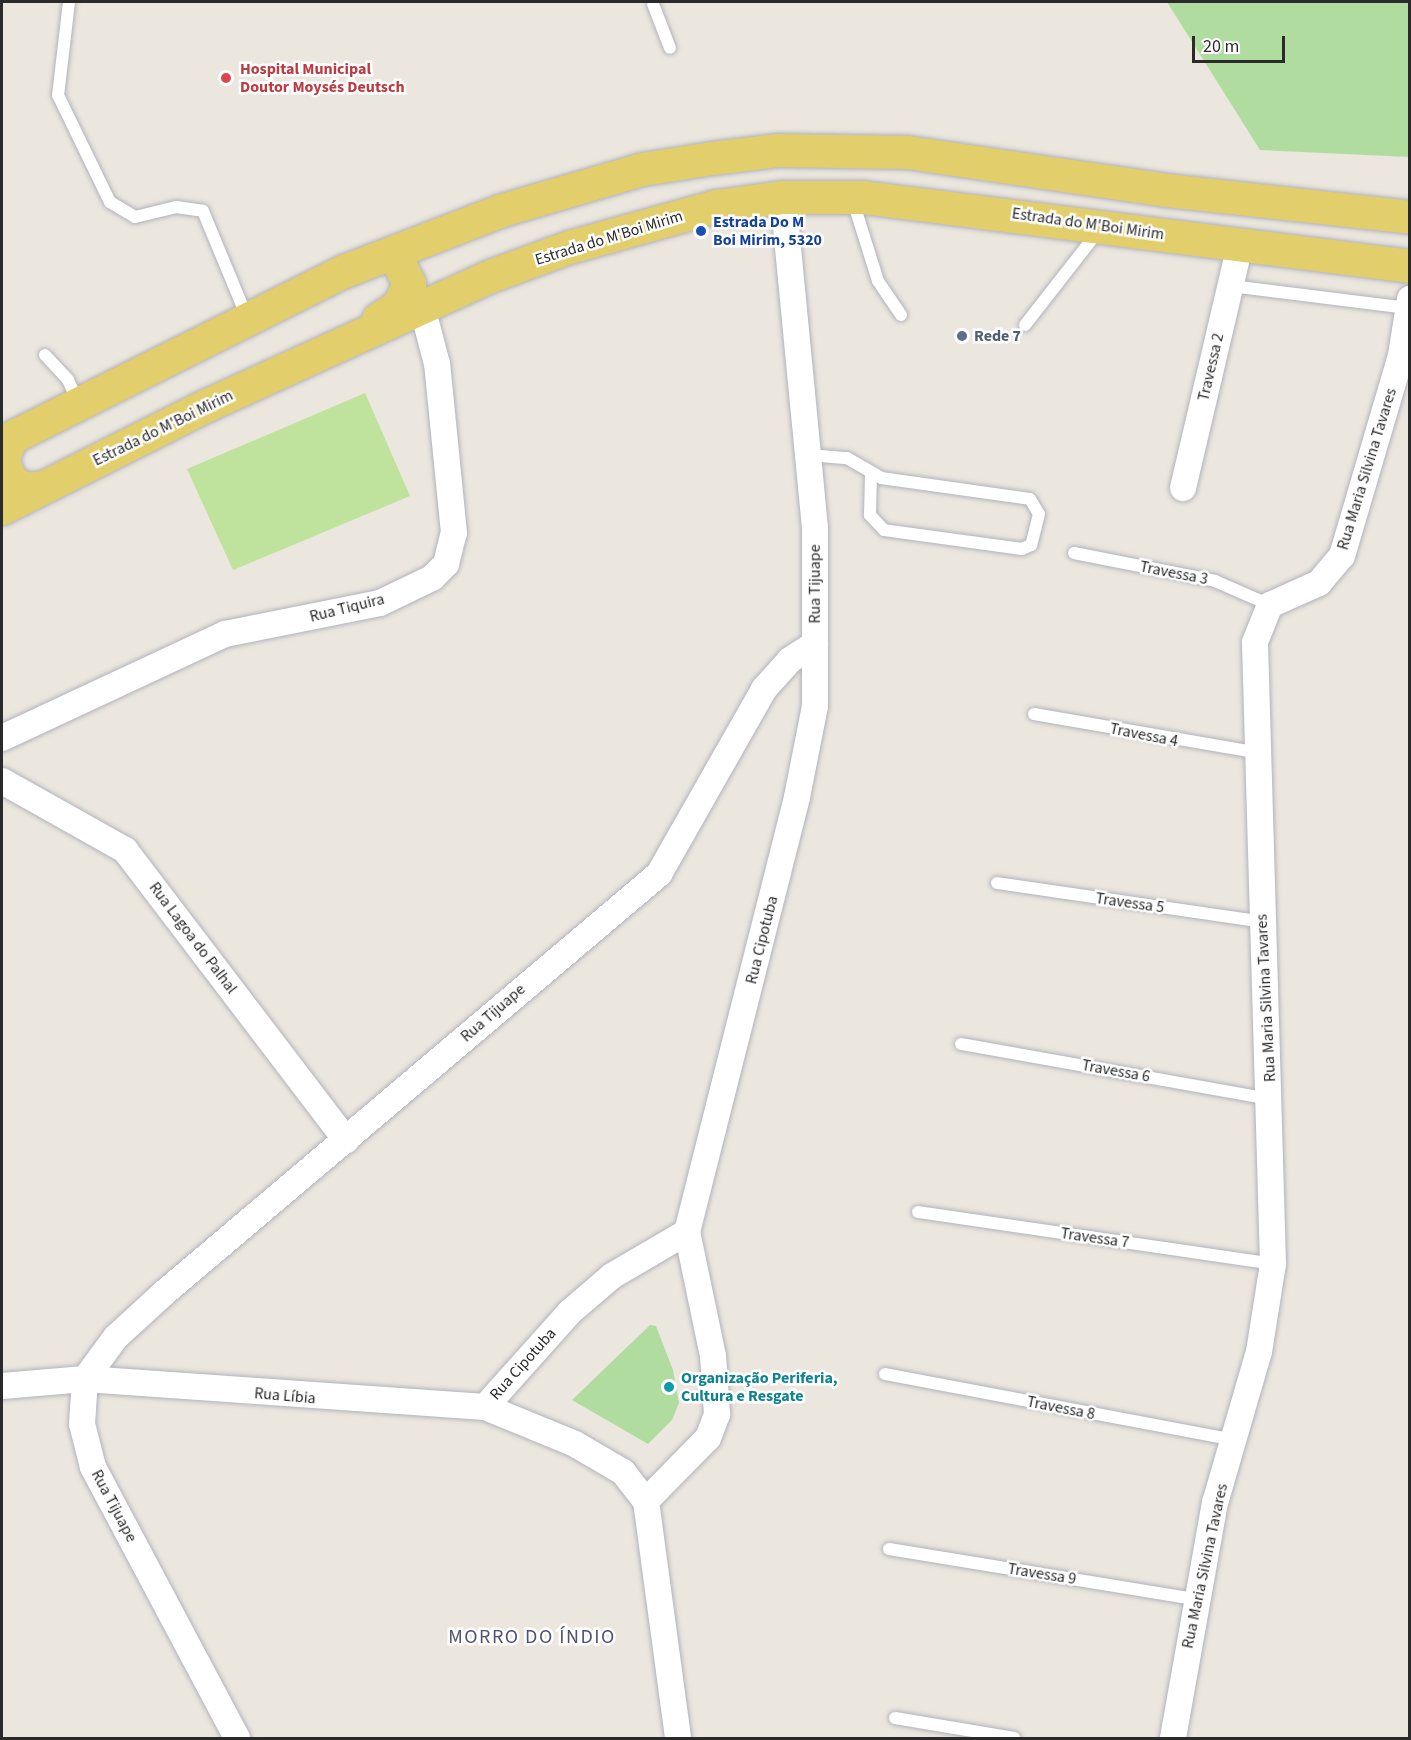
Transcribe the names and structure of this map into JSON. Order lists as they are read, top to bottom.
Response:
{
  "streets": {
    "main road": ["Estrada do M'Boi Mirim"],
    "street": [
      "Travessa 2",
      "Rua Maria Silvina Tavares",
      "Rua Tijuape",
      "Rua Tiquira",
      "Rua Lagoa do Palhal",
      "Rua Cipotuba",
      "Rua Líbia"
    ],
    "lane": [
      "Travessa 3",
      "Travessa 4",
      "Travessa 5",
      "Travessa 6",
      "Travessa 7",
      "Travessa 8",
      "Travessa 9"
    ]
  },
  "crossings": [
    ["Estrada do M'Boi Mirim", "Travessa 2"],
    ["Estrada do M'Boi Mirim", "Rua Tijuape"],
    ["Estrada do M'Boi Mirim", "Rua Tiquira"],
    ["Rua Maria Silvina Tavares", "Travessa 3"],
    ["Rua Maria Silvina Tavares", "Travessa 4"],
    ["Rua Maria Silvina Tavares", "Travessa 5"],
    ["Rua Maria Silvina Tavares", "Travessa 6"],
    ["Rua Maria Silvina Tavares", "Travessa 7"],
    ["Rua Maria Silvina Tavares", "Travessa 8"],
    ["Rua Maria Silvina Tavares", "Travessa 9"],
    ["Rua Tijuape", "Rua Lagoa do Palhal"],
    ["Rua Tijuape", "Rua Cipotuba"],
    ["Rua Tijuape", "Rua Líbia"],
    ["Rua Cipotuba", "Rua Líbia"]
  ],
  "districts": ["MORRO DO ÍNDIO"],
  "places": [
    "Hospital Municipal Doutor Moysés Deutsch",
    "Estrada Do M Boi Mirim, 5320",
    "Rede 7",
    "Organização Periferia, Cultura e Resgate"
  ],
  "scale_bar": "20 m"
}
